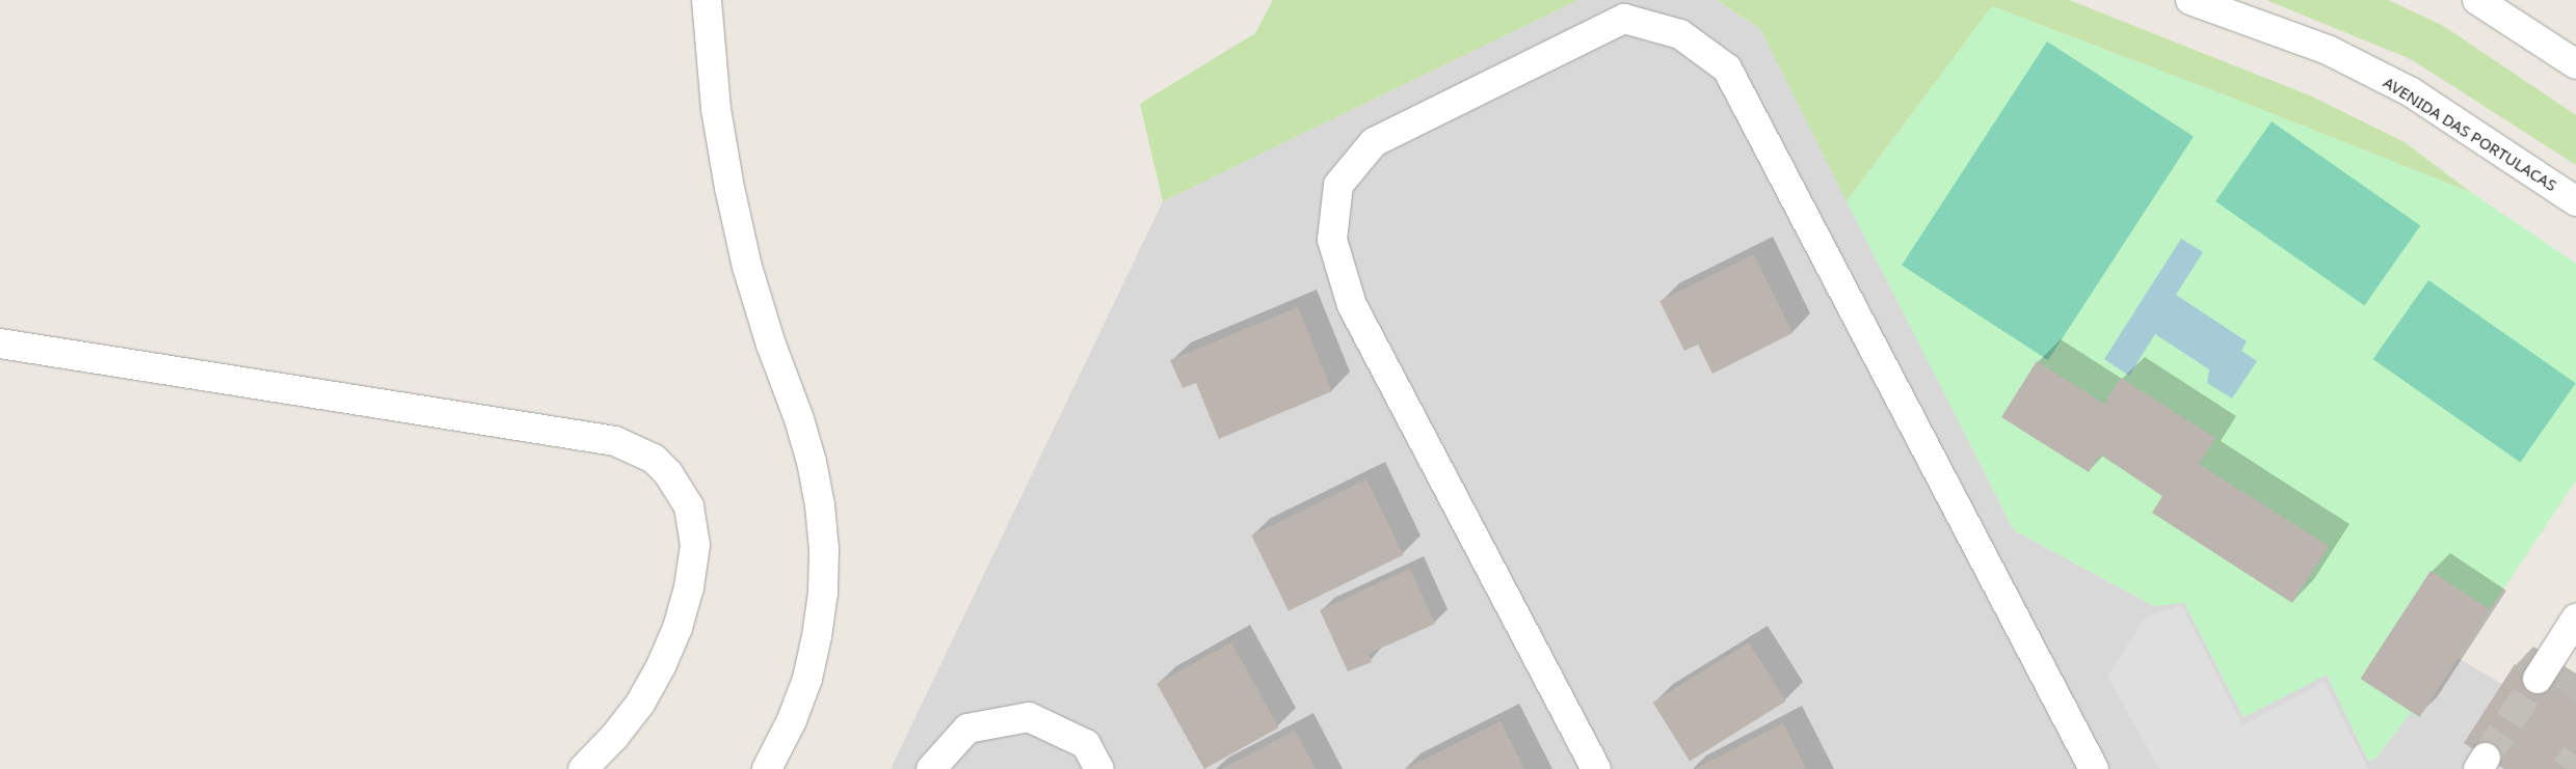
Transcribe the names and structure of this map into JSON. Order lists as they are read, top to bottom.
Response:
{
  "streets": {
    "street": ["AVENIDA DAS PORTULACAS"]
  }
}
